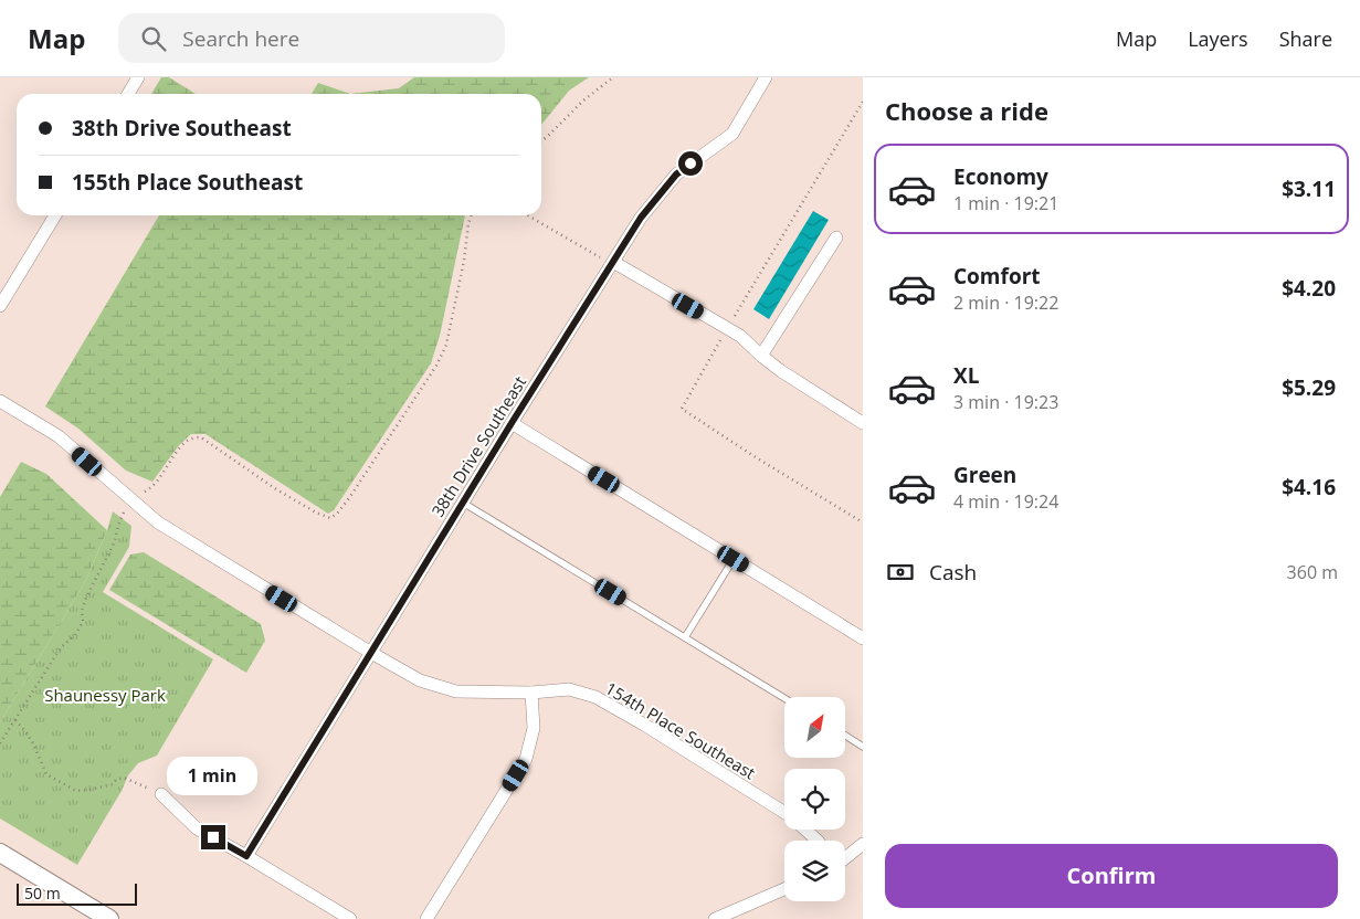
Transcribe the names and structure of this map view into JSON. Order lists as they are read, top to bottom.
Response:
{
  "streets": {
    "street": ["38th Drive Southeast", "154th Place Southeast"]
  },
  "crossings": [
    ["38th Drive Southeast", "154th Place Southeast"]
  ],
  "parks": ["Shaunessy Park"],
  "scale_bar": "50 m",
  "north": "top right",
  "page": {
    "header": "Map",
    "search": "Search here",
    "nav": ["Map", "Layers", "Share"],
    "heading": "Choose a ride",
    "banner": ["38th Drive Southeast", "155th Place Southeast"],
    "list": [
      {
        "name": "Economy",
        "note": "1 min · 19:21",
        "value": "$3.11"
      },
      {
        "name": "Comfort",
        "note": "2 min · 19:22",
        "value": "$4.20"
      },
      {
        "name": "XL",
        "note": "3 min · 19:23",
        "value": "$5.29"
      },
      {
        "name": "Green",
        "note": "4 min · 19:24",
        "value": "$4.16"
      }
    ],
    "pay": ["Cash", "360 m"],
    "bubble": "1 min",
    "buttons": "Confirm",
    "scale": "50 m"
  }
}
